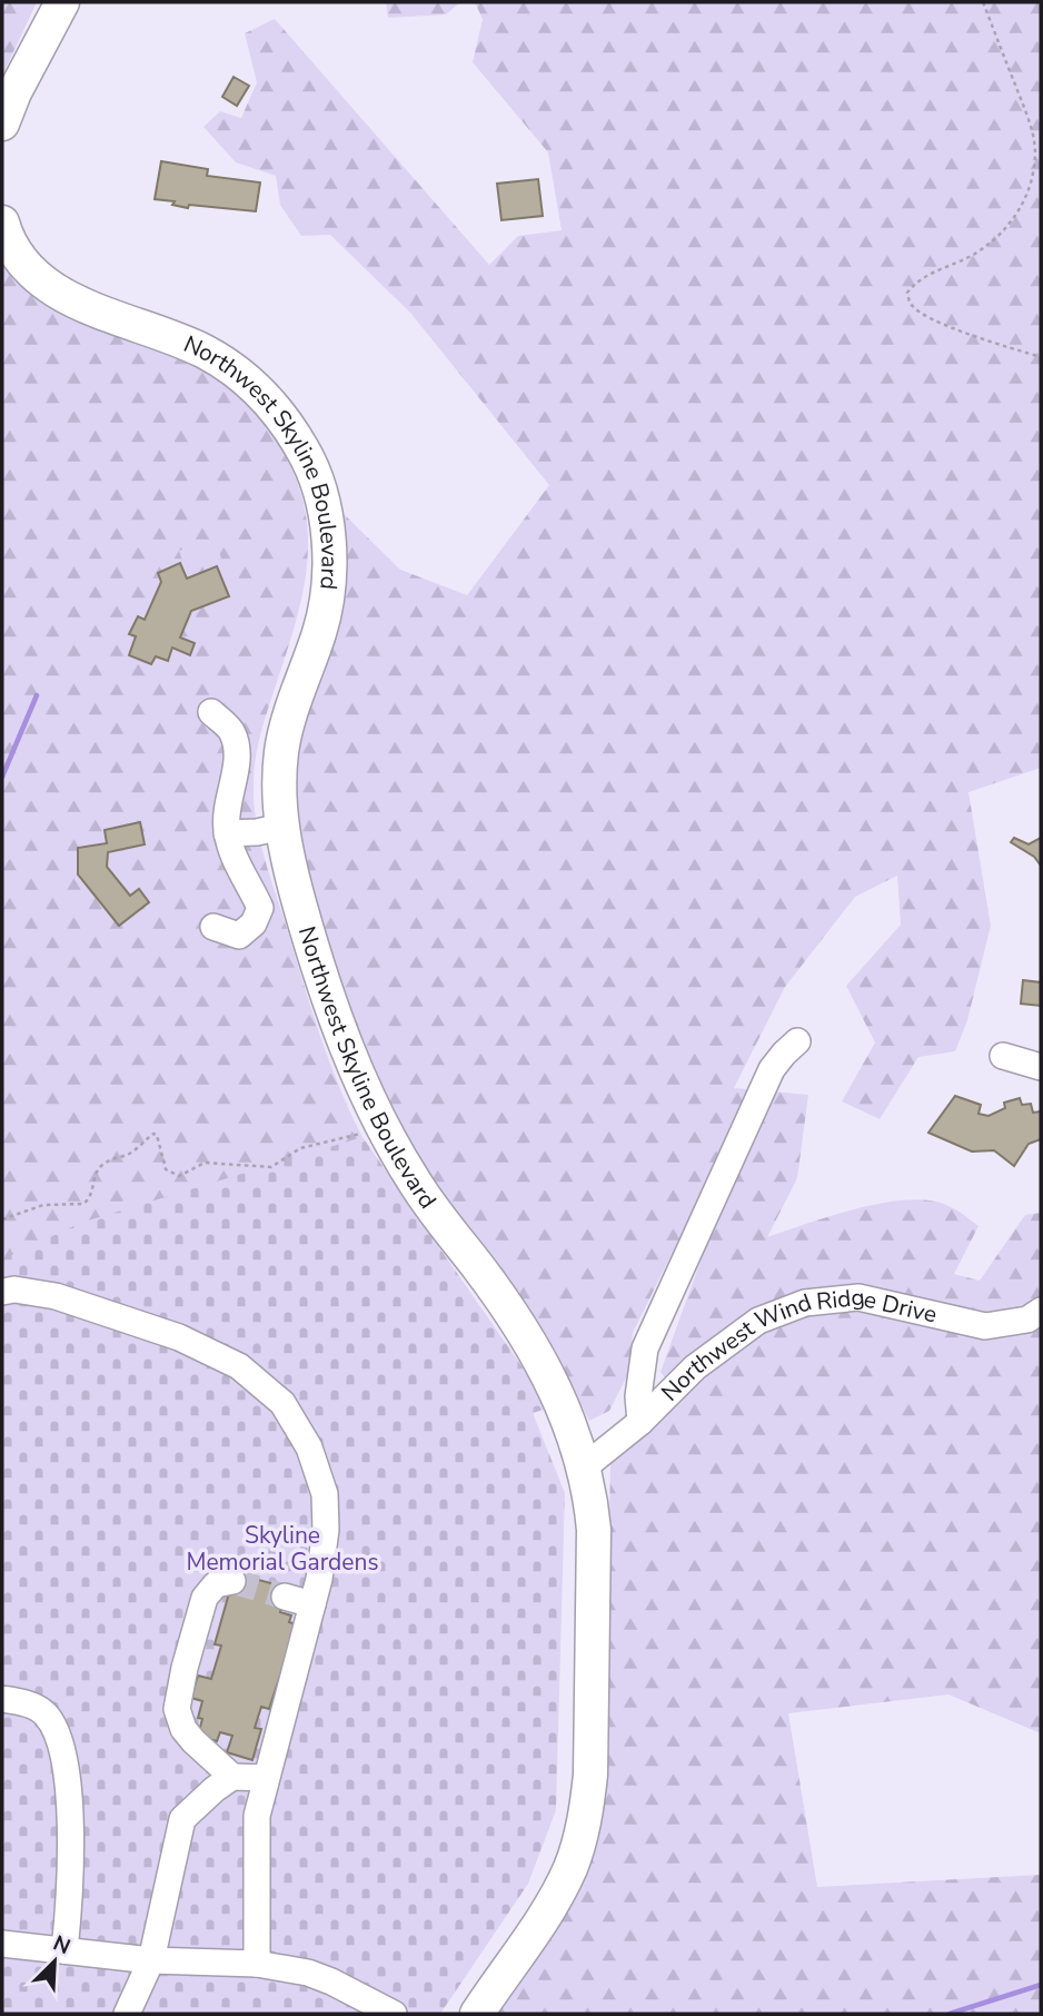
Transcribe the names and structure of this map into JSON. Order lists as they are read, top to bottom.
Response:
{
  "streets": {
    "main road": ["Northwest Skyline Boulevard"],
    "street": ["Northwest Wind Ridge Drive"]
  },
  "crossings": [
    ["Northwest Skyline Boulevard", "Northwest Wind Ridge Drive"]
  ],
  "parks": ["Skyline Memorial Gardens"],
  "north": "top right"
}
